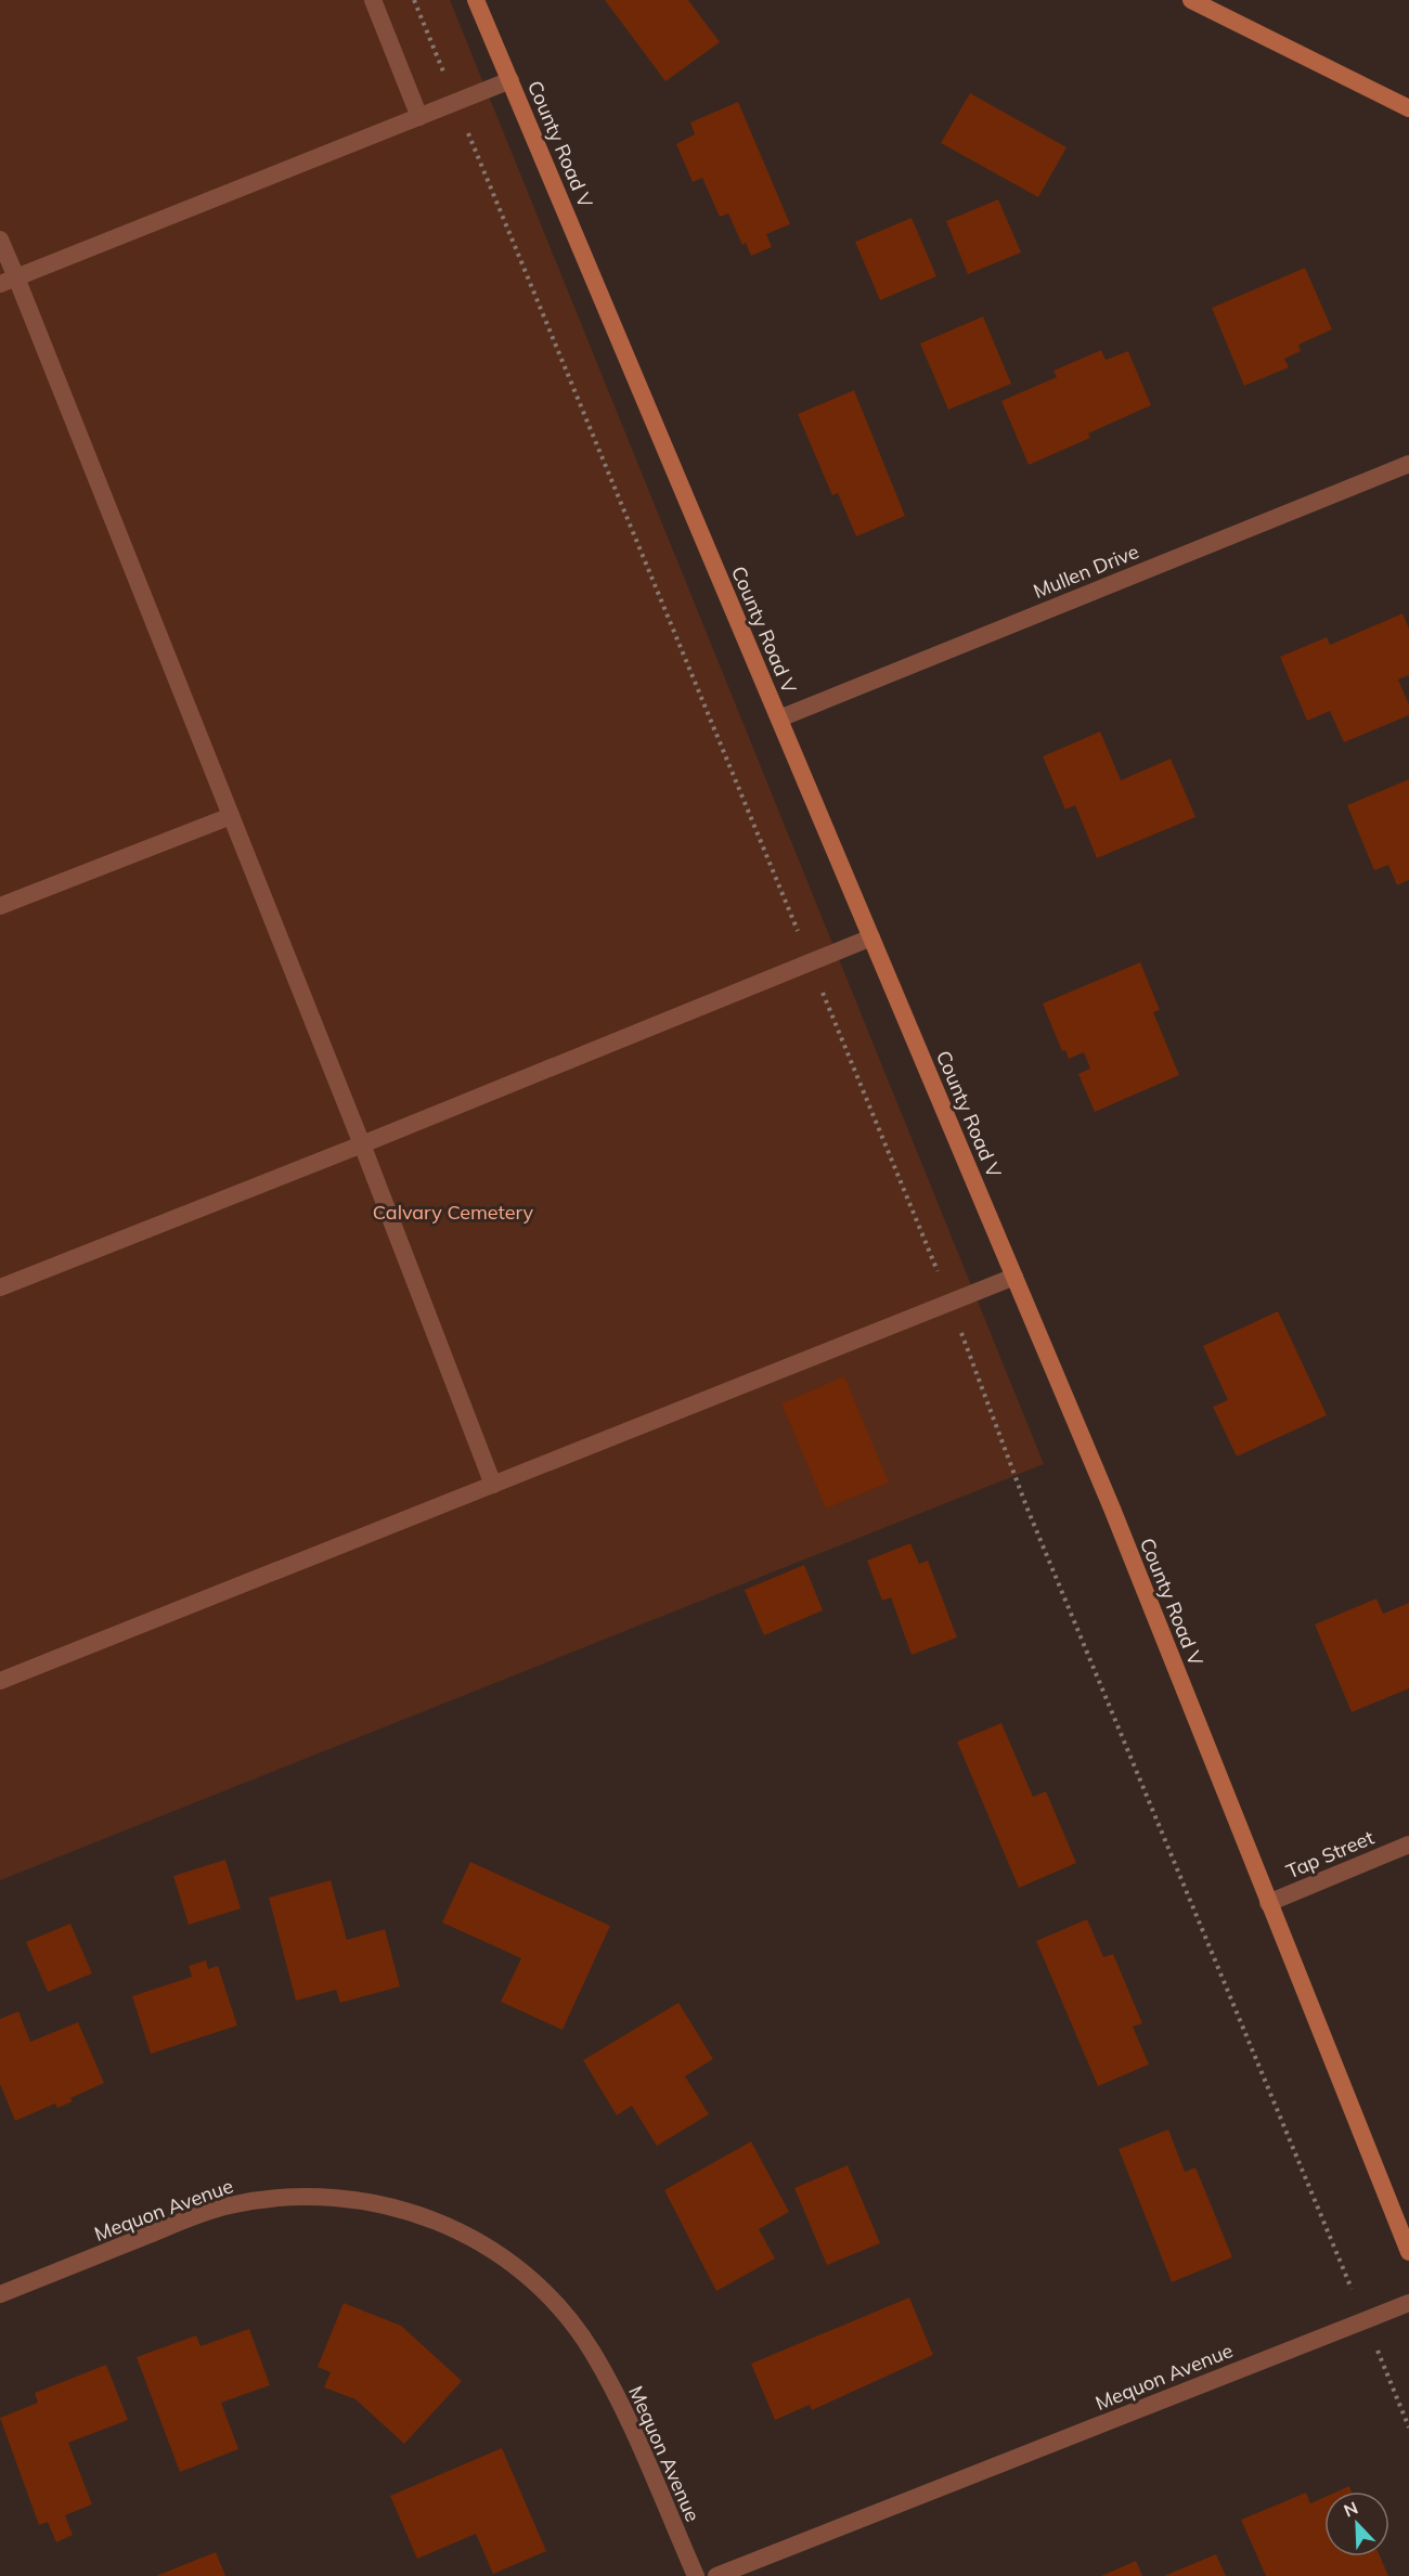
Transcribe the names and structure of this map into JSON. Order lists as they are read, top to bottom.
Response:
{
  "streets": {
    "main road": ["County Road V"],
    "street": ["Mullen Drive", "Tap Street", "Mequon Avenue"]
  },
  "crossings": [
    ["County Road V", "Mullen Drive"],
    ["County Road V", "Tap Street"]
  ],
  "parks": ["Calvary Cemetery"],
  "north": "top left"
}
